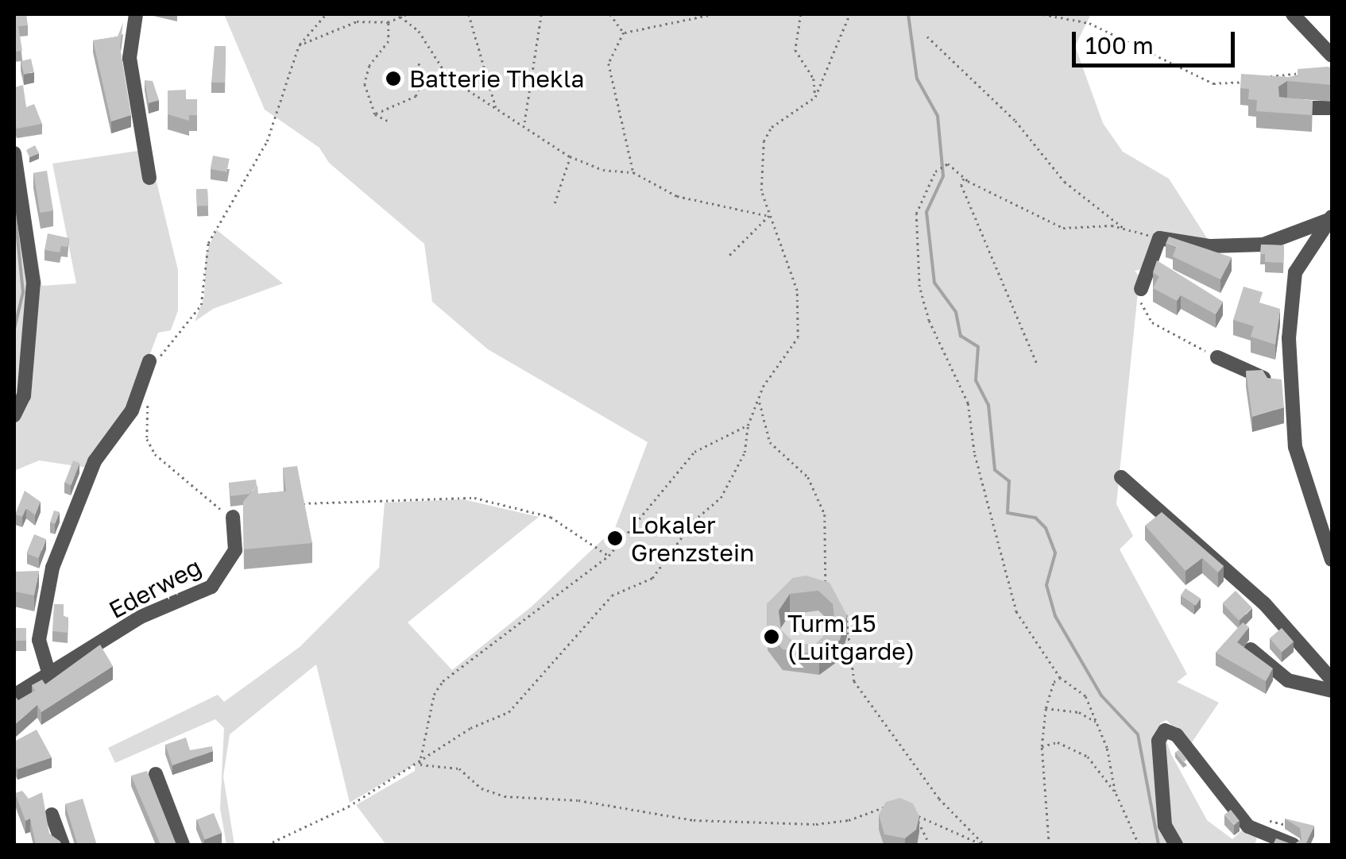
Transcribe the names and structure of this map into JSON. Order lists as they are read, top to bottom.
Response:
{
  "streets": {
    "street": ["Ederweg"]
  },
  "places": ["Batterie Thekla", "Lokaler Grenzstein", "Turm 15 (Luitgarde)"],
  "scale_bar": "100 m"
}
